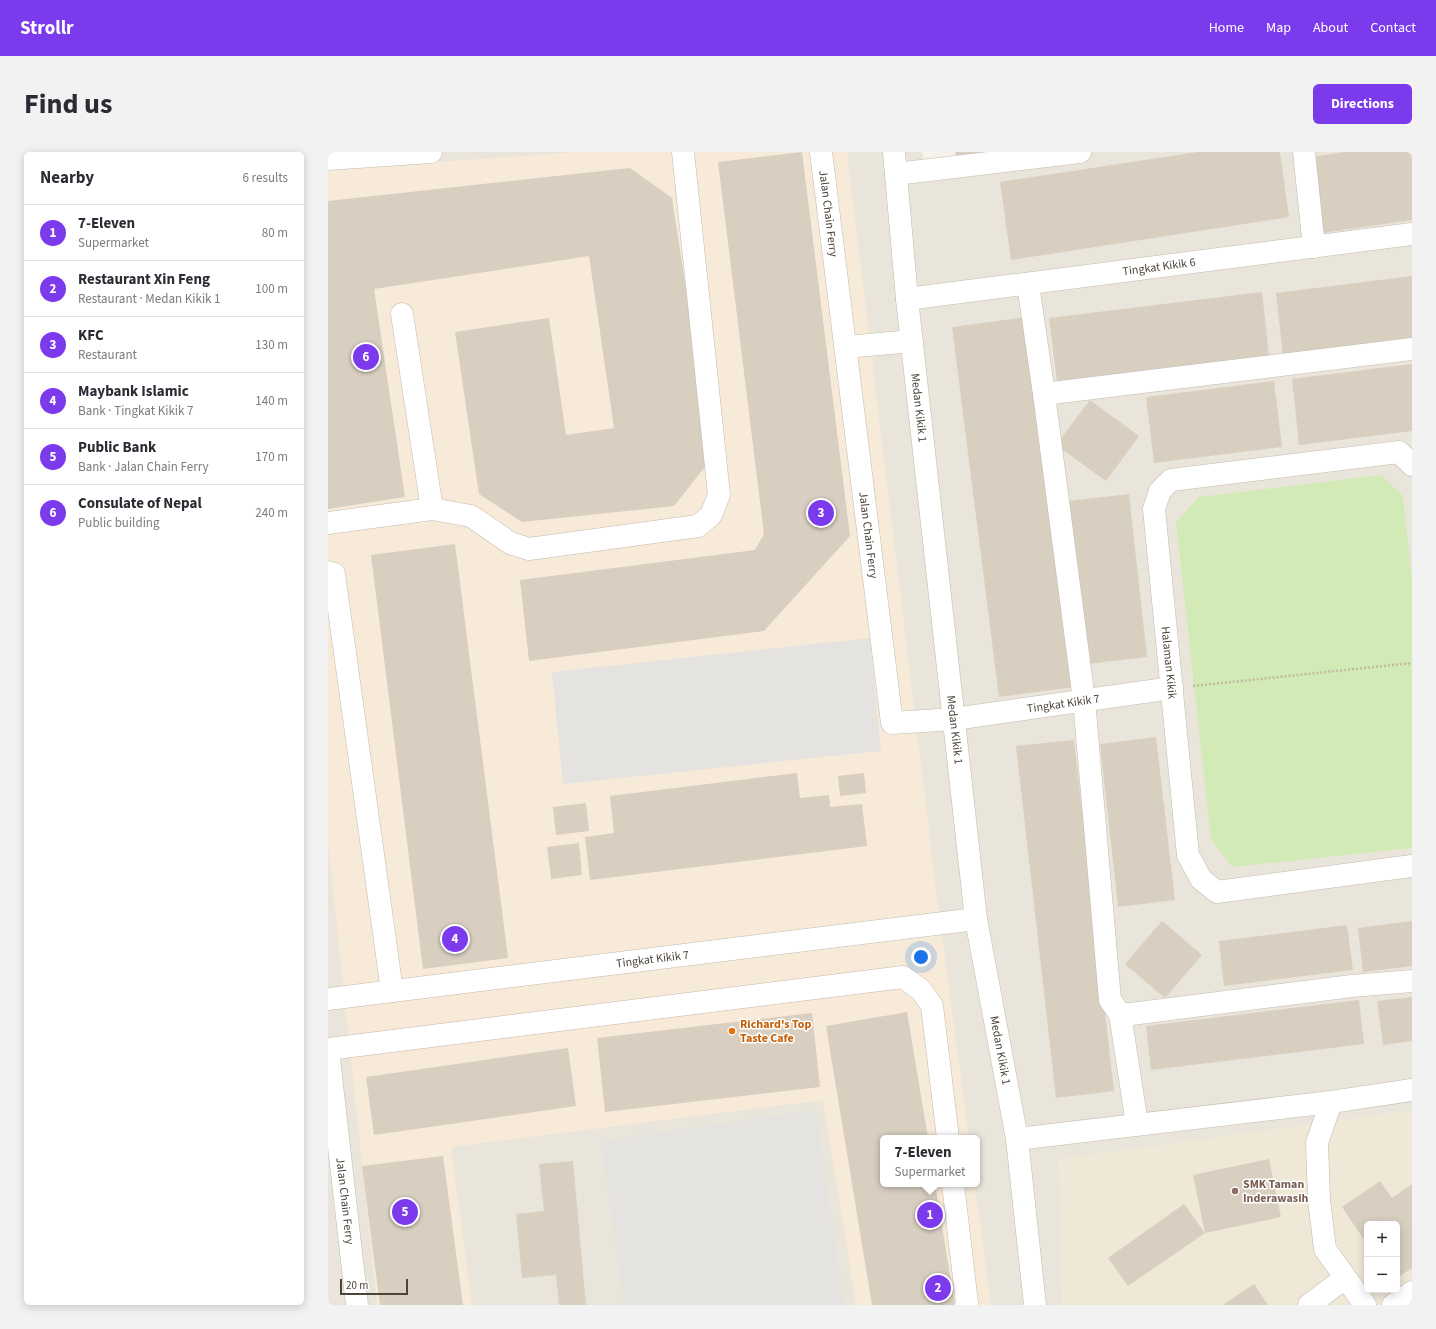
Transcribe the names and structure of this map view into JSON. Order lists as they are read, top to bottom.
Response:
{
  "streets": {
    "street": [
      "Jalan Chain Ferry",
      "Tingkat Kikik 6",
      "Medan Kikik 1",
      "Halaman Kikik",
      "Tingkat Kikik 7"
    ]
  },
  "crossings": [
    ["Jalan Chain Ferry", "Tingkat Kikik 7"],
    ["Tingkat Kikik 6", "Medan Kikik 1"],
    ["Medan Kikik 1", "Tingkat Kikik 7"],
    ["Halaman Kikik", "Tingkat Kikik 7"]
  ],
  "places": ["Richard's Top Taste Cafe", "SMK Taman Inderawasih"],
  "scale_bar": "20 m",
  "page": {
    "header": "Strollr",
    "nav": [
      "Home",
      "Map",
      "About",
      "Contact"
    ],
    "title": "Find us",
    "buttons": "Directions",
    "heading": ["Nearby", "6 results"],
    "list": [
      {
        "mark": "1",
        "name": "7-Eleven",
        "note": "Supermarket",
        "value": "80 m"
      },
      {
        "mark": "2",
        "name": "Restaurant Xin Feng",
        "note": "Restaurant · Medan Kikik 1",
        "value": "100 m"
      },
      {
        "mark": "3",
        "name": "KFC",
        "note": "Restaurant",
        "value": "130 m"
      },
      {
        "mark": "4",
        "name": "Maybank Islamic",
        "note": "Bank · Tingkat Kikik 7",
        "value": "140 m"
      },
      {
        "mark": "5",
        "name": "Public Bank",
        "note": "Bank · Jalan Chain Ferry",
        "value": "170 m"
      },
      {
        "mark": "6",
        "name": "Consulate of Nepal",
        "note": "Public building",
        "value": "240 m"
      }
    ],
    "pins": [
      "6",
      "3",
      "4",
      "5",
      "1",
      "2"
    ],
    "popup": ["7-Eleven", "Supermarket"],
    "map_buttons": ["+", "−"],
    "scale": "20 m"
  }
}
